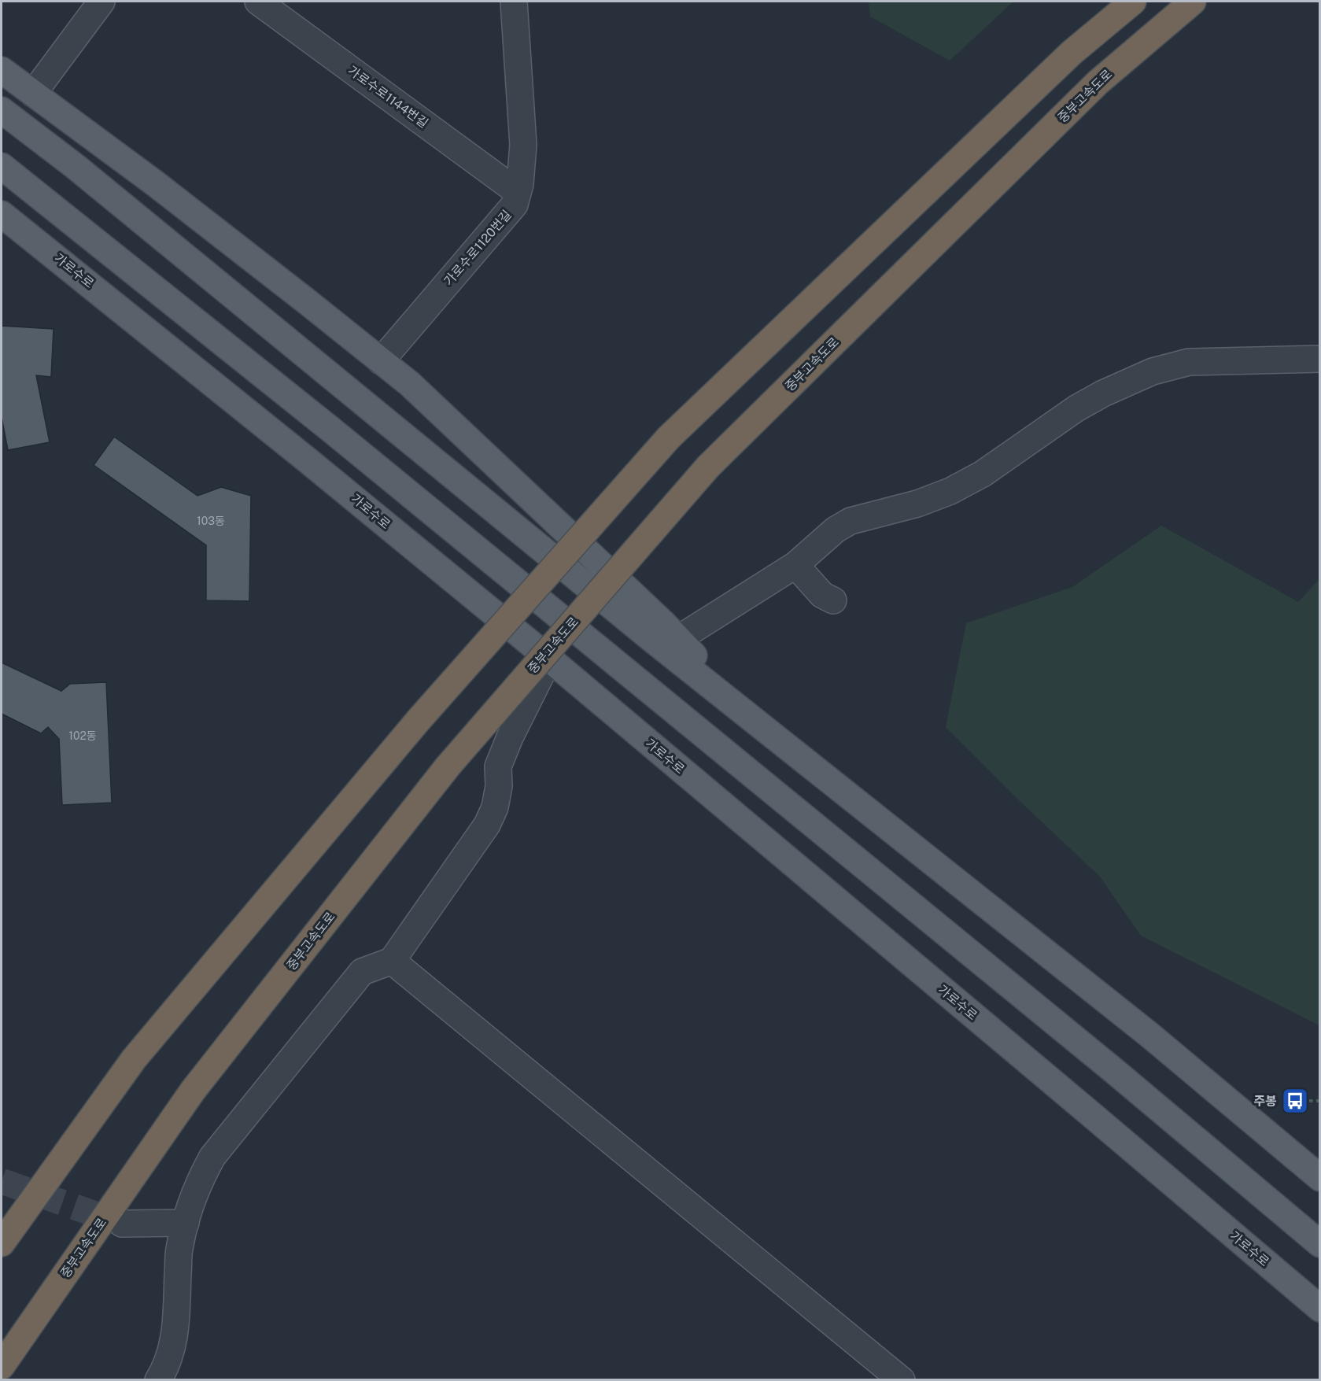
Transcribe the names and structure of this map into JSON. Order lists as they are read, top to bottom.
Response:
{
  "streets": {
    "highway": ["중부고속도로"],
    "main road": ["가로수로"],
    "street": ["가로수로1144번길", "가로수로1120번길"]
  },
  "crossings": [
    ["가로수로1144번길", "가로수로1120번길"]
  ],
  "places": {
    "bus stop": ["주봉"]
  },
  "house_numbers": ["103동", "102동"]
}
